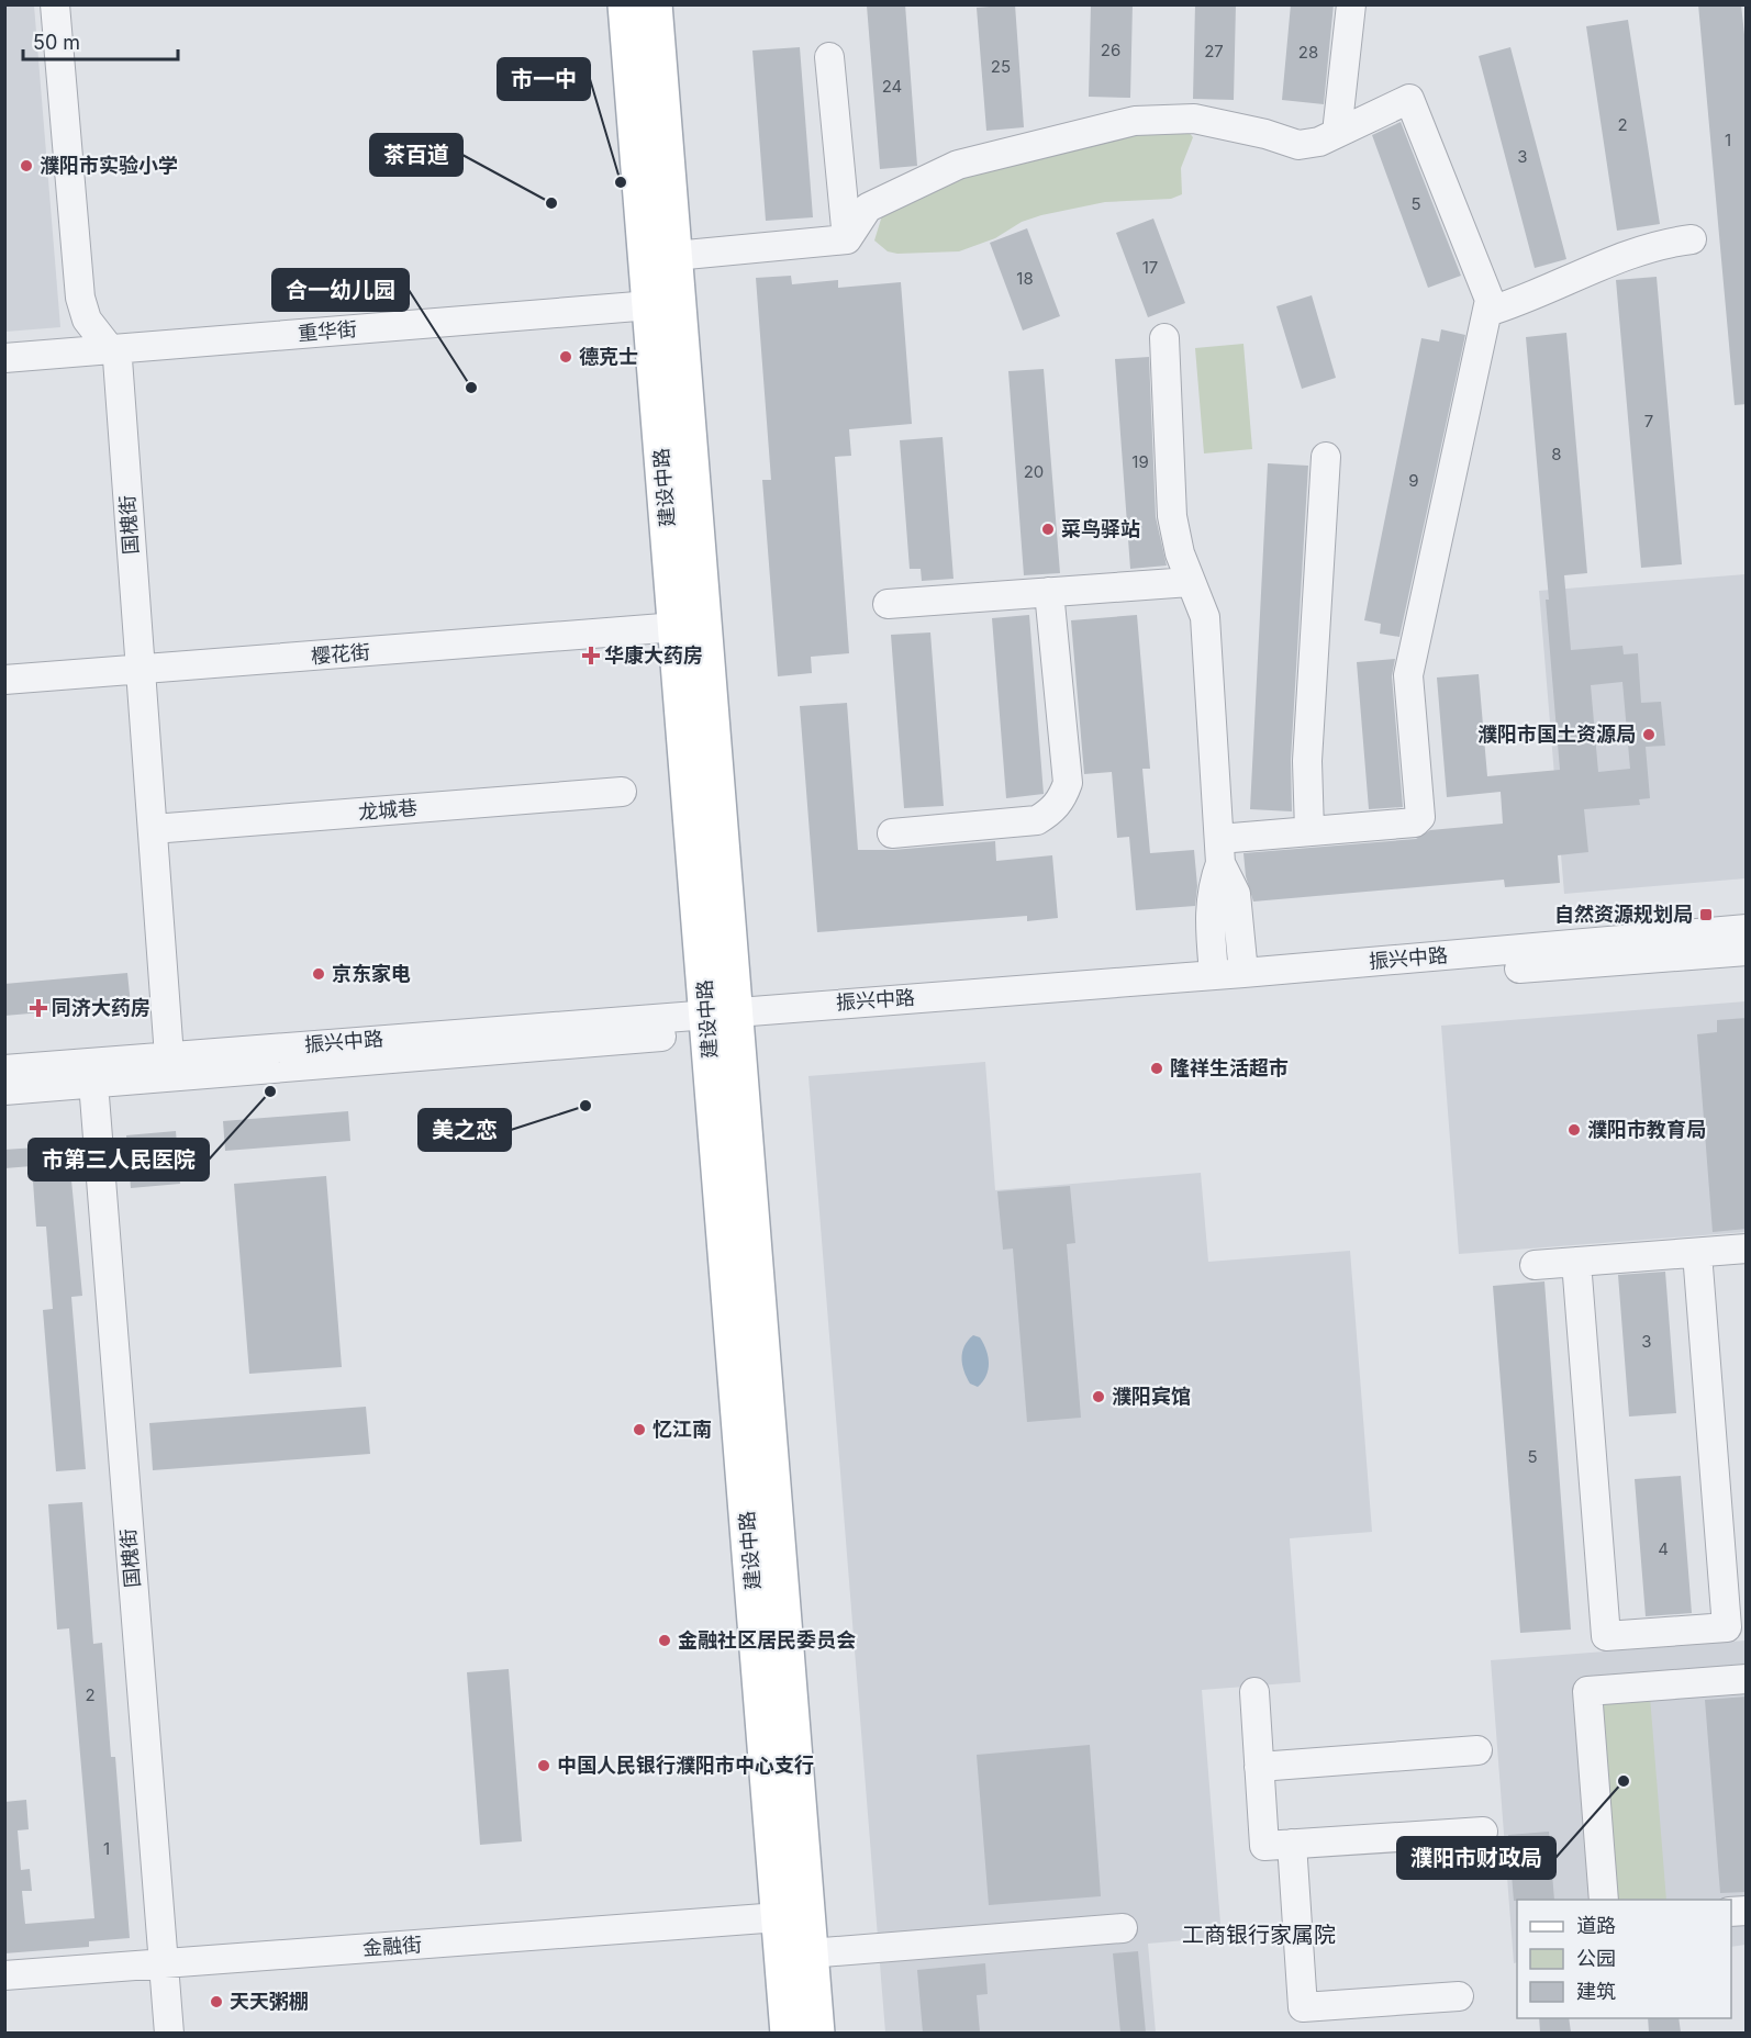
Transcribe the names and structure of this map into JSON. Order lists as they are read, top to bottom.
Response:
{
  "streets": {
    "main road": ["建设中路"],
    "street": [
      "重华街",
      "国槐街",
      "樱花街",
      "龙城巷",
      "振兴中路",
      "金融街"
    ]
  },
  "crossings": [
    ["重华街", "建设中路"],
    ["重华街", "国槐街"],
    ["建设中路", "樱花街"],
    ["建设中路", "振兴中路"],
    ["建设中路", "金融街"],
    ["国槐街", "樱花街"],
    ["国槐街", "龙城巷"],
    ["国槐街", "振兴中路"],
    ["国槐街", "金融街"]
  ],
  "districts": ["工商银行家属院"],
  "places": {
    "other": [
      "濮阳市实验小学",
      "市一中",
      "茶百道",
      "德克士",
      "合一幼儿园",
      "菜鸟驿站",
      "濮阳市国土资源局",
      "京东家电",
      "隆祥生活超市",
      "市第三人民医院",
      "美之恋",
      "濮阳市教育局",
      "濮阳宾馆",
      "忆江南",
      "金融社区居民委员会",
      "中国人民银行濮阳市中心支行",
      "濮阳市财政局",
      "天天粥棚"
    ],
    "health": ["华康大药房", "同济大药房"],
    "transit": ["自然资源规划局"]
  },
  "house_numbers": [
    "26",
    "27",
    "28",
    "25",
    "24",
    "2",
    "1",
    "3",
    "5",
    "17",
    "18",
    "7",
    "8",
    "19",
    "20",
    "9",
    "3",
    "5",
    "4",
    "2",
    "1"
  ],
  "legend": ["道路", "公园", "建筑"],
  "scale_bar": "50 m"
}
